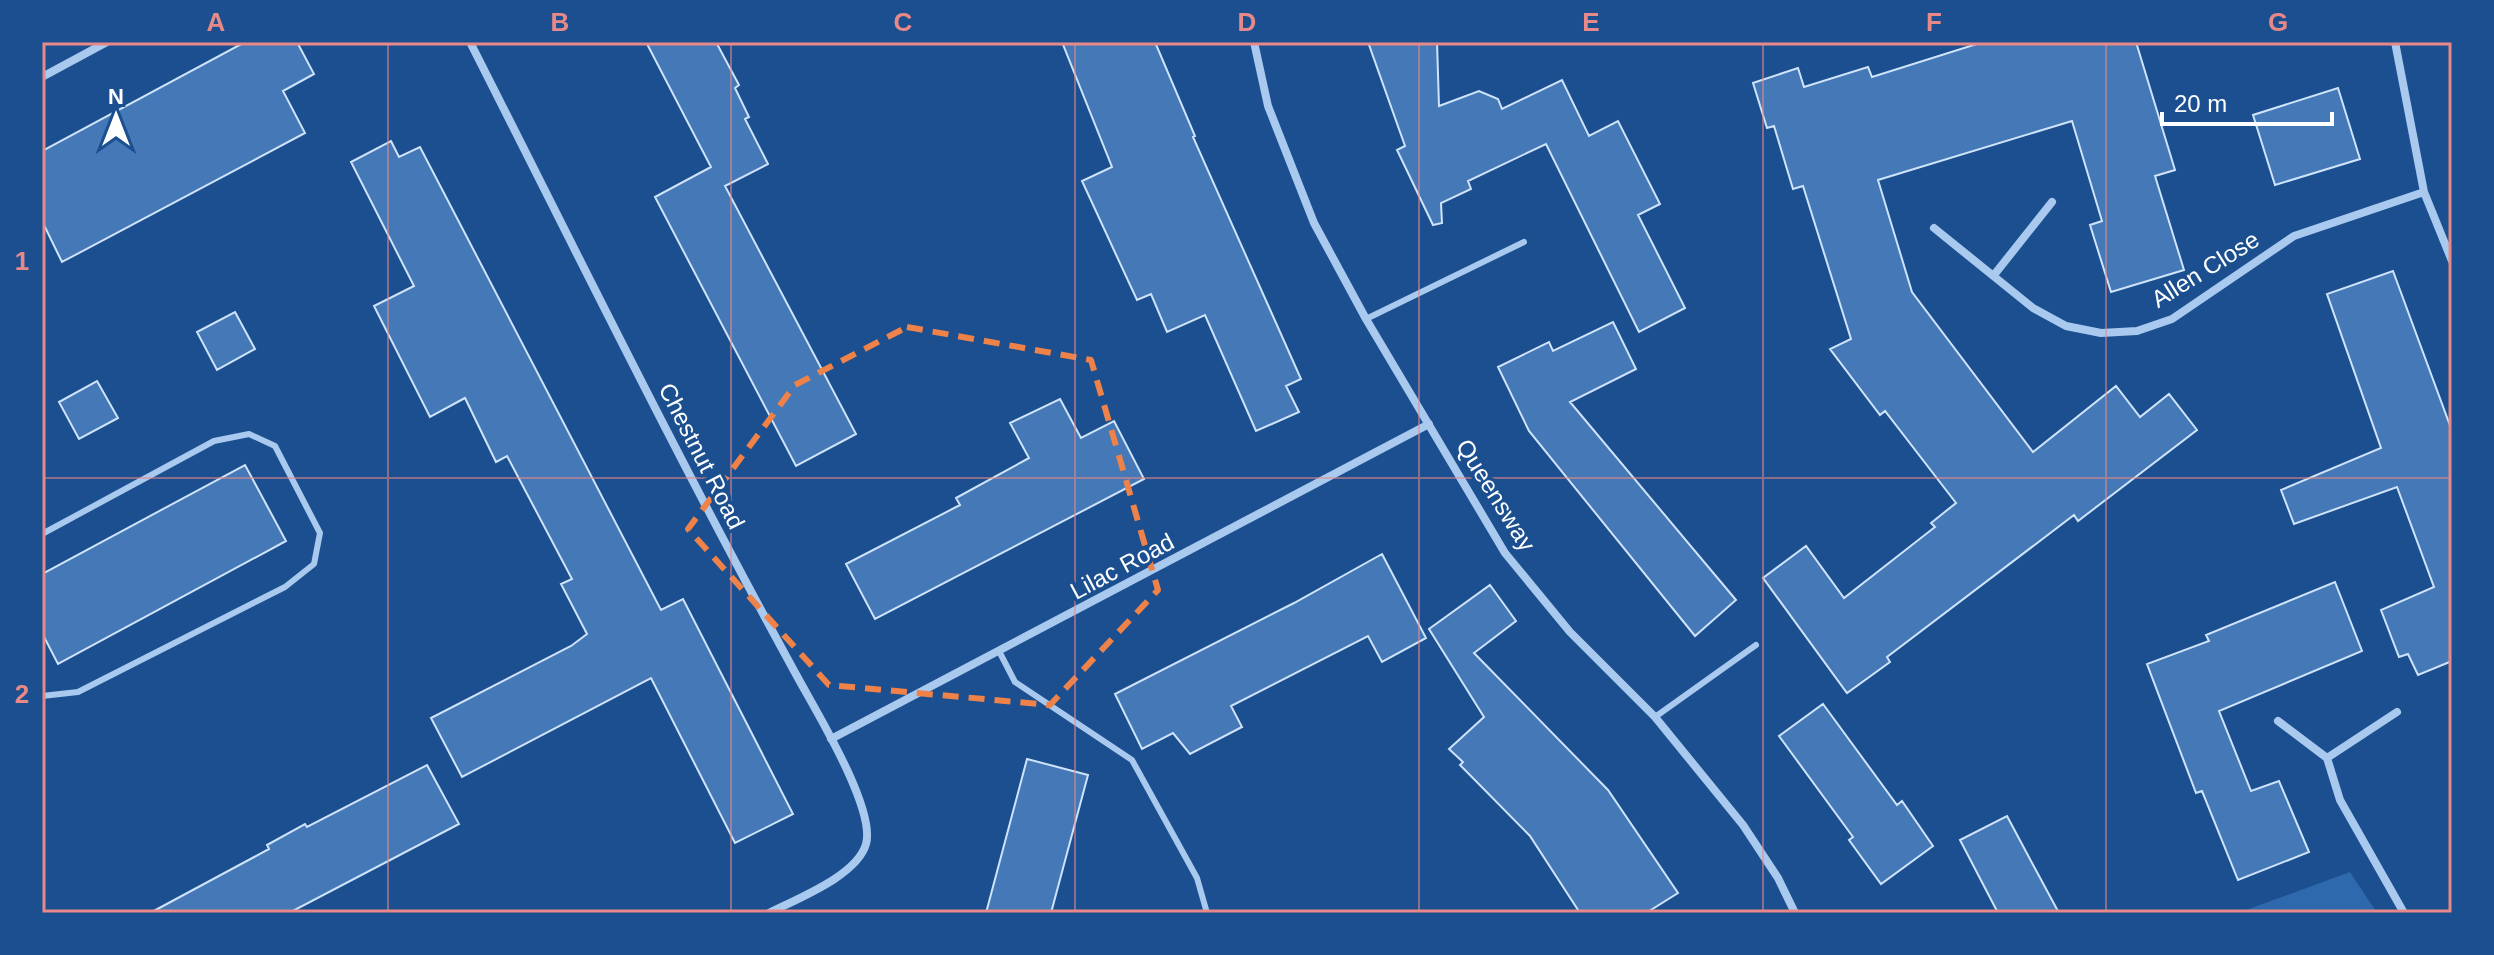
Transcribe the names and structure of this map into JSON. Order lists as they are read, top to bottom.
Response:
{
  "streets": {
    "street": [
      "Allen Close",
      "Chestnut Road",
      "Queensway",
      "Lilac Road"
    ]
  },
  "crossings": [
    ["Chestnut Road", "Lilac Road"],
    ["Queensway", "Lilac Road"]
  ],
  "scale_bar": "20 m",
  "north": "top",
  "grid": {
    "columns": [
      "A",
      "B",
      "C",
      "D",
      "E",
      "F",
      "G"
    ],
    "rows": ["1", "2"]
  }
}
